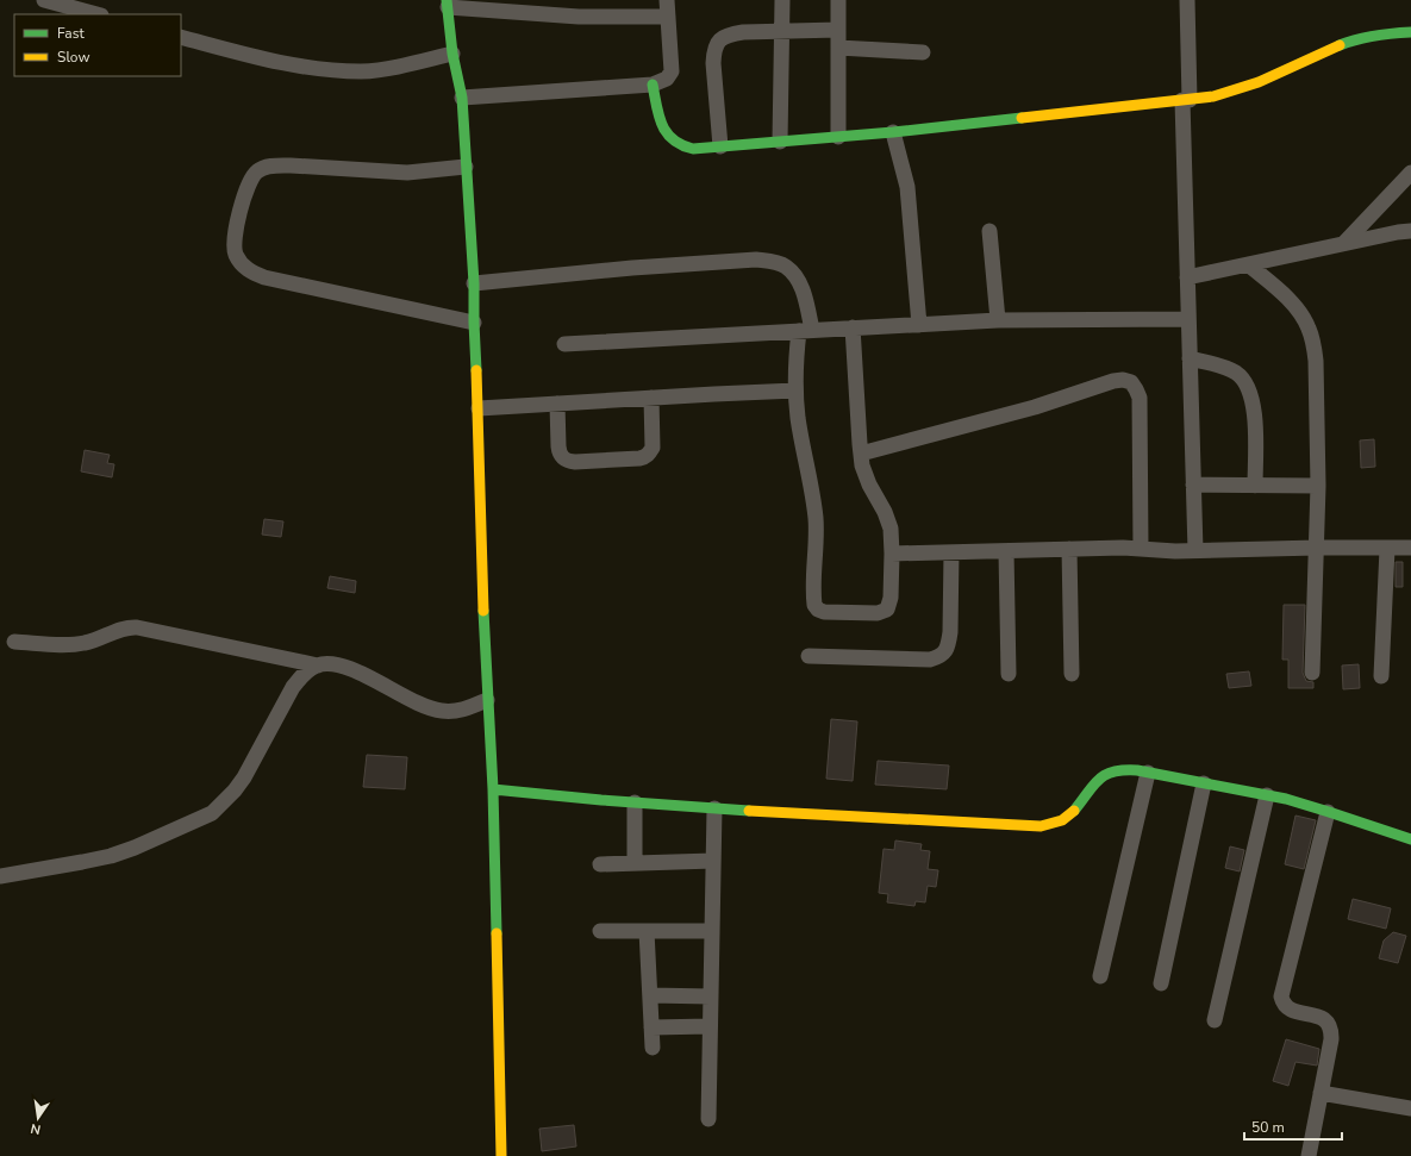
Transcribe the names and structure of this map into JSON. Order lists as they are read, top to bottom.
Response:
{
  "legend": ["Fast", "Slow"],
  "scale_bar": "50 m",
  "north": "bottom"
}
